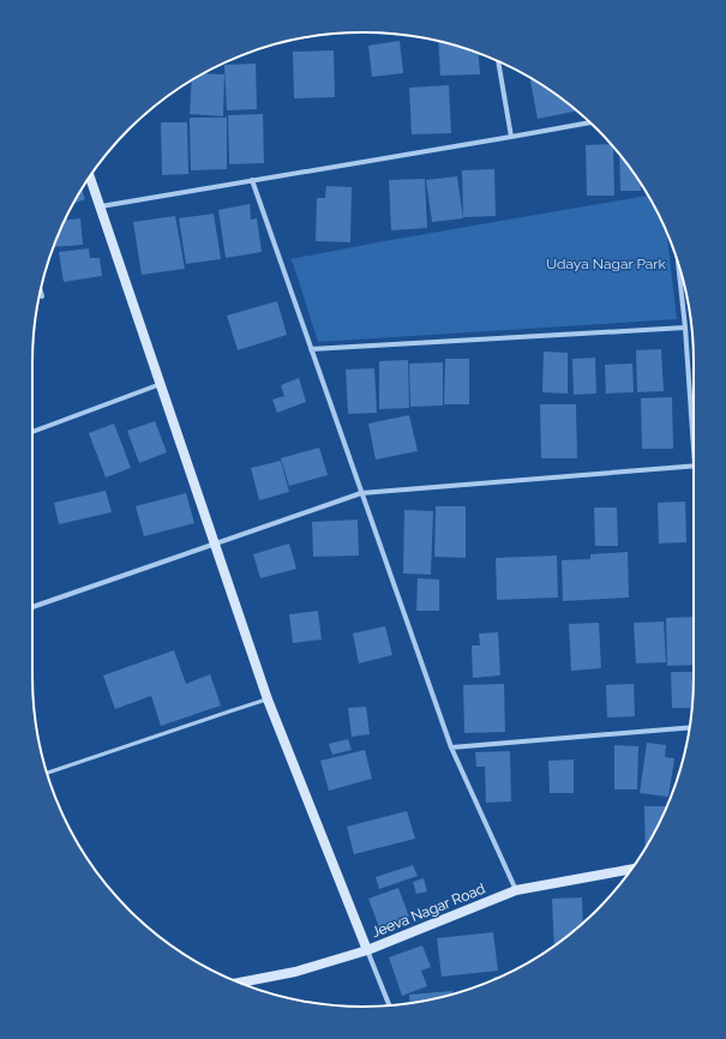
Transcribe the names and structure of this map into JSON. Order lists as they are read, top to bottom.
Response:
{
  "streets": {
    "street": ["Jeeva Nagar Road"]
  },
  "parks": ["Udaya Nagar Park"]
}
